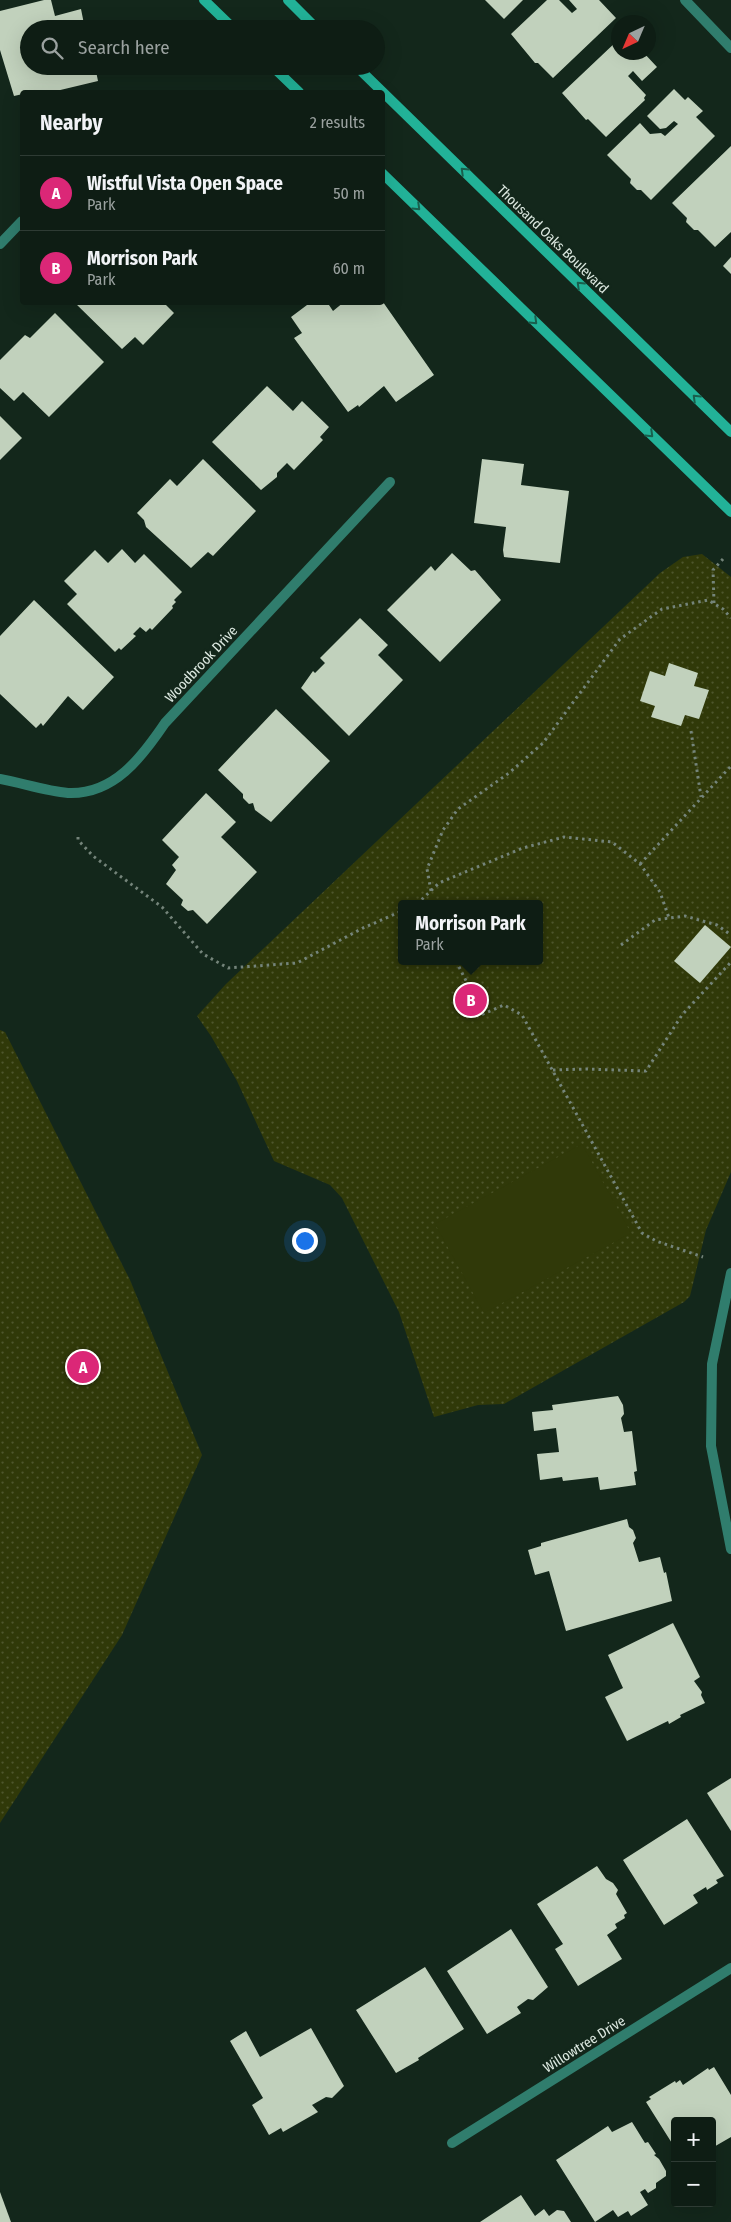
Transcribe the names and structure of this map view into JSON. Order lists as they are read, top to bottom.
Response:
{
  "streets": {
    "main road": ["Thousand Oaks Boulevard"],
    "street": ["Woodbrook Drive", "Willowtree Drive"]
  },
  "north": "bottom left",
  "page": {
    "search": "Search here",
    "heading": ["Nearby", "2 results"],
    "list": [
      {
        "mark": "A",
        "name": "Wistful Vista Open Space",
        "note": "Park",
        "value": "50 m"
      },
      {
        "mark": "B",
        "name": "Morrison Park",
        "note": "Park",
        "value": "60 m"
      }
    ],
    "popup": ["Morrison Park", "Park"],
    "pins": ["B", "A"],
    "map_buttons": ["+", "−"]
  }
}
